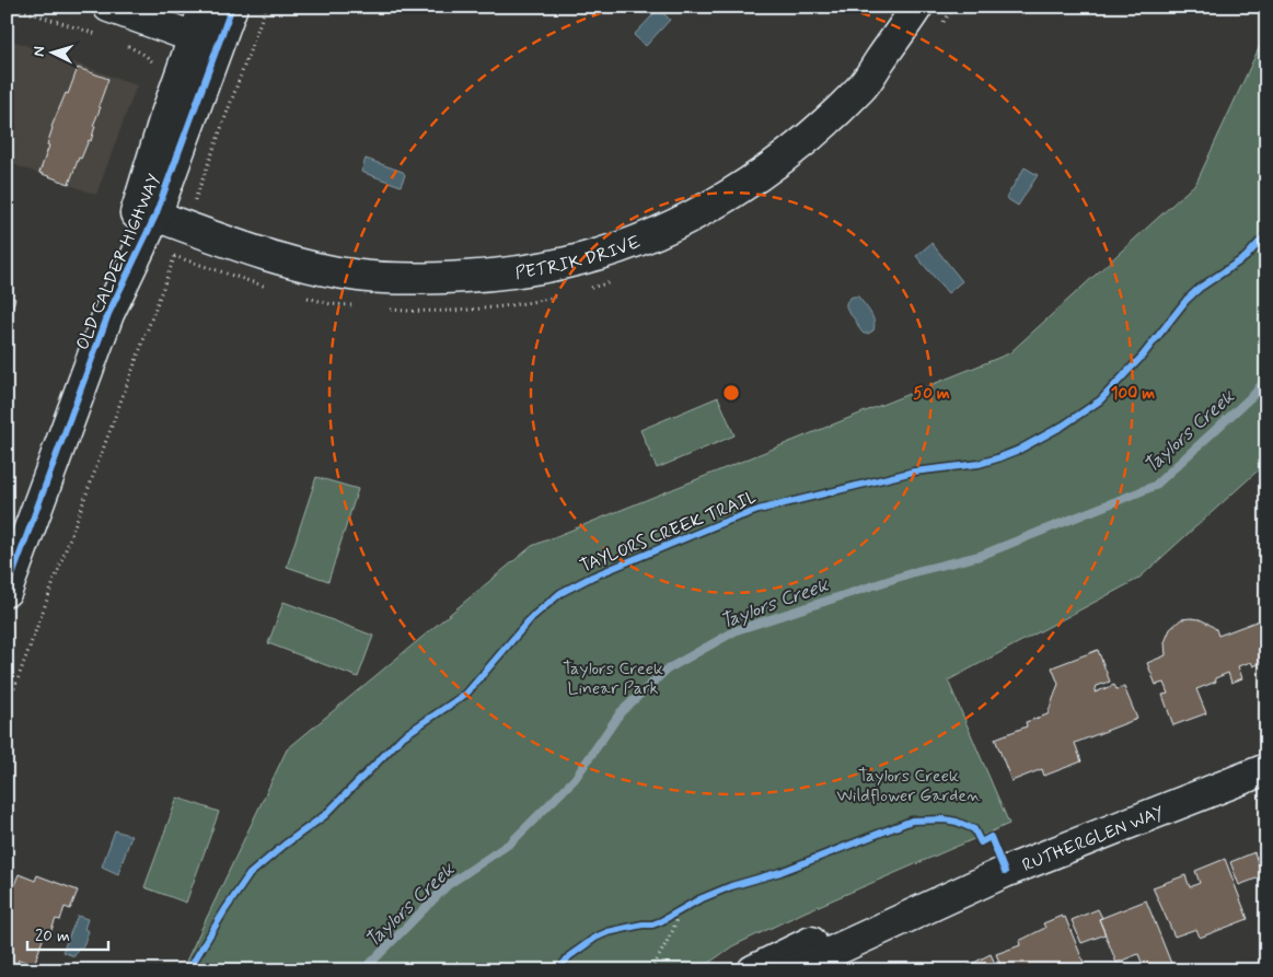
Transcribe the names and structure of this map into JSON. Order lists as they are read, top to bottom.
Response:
{
  "streets": {
    "street": ["PETRIK DRIVE", "OLD CALDER HIGHWAY", "RUTHERGLEN WAY"],
    "cycle path": ["TAYLORS CREEK TRAIL"]
  },
  "crossings": [
    ["PETRIK DRIVE", "OLD CALDER HIGHWAY"]
  ],
  "water": ["Taylors Creek"],
  "parks": ["Taylors Creek Linear Park", "Taylors Creek Wildflower Garden"],
  "scale_bar": "20 m",
  "north": "left",
  "rings": ["50 m", "100 m"]
}
